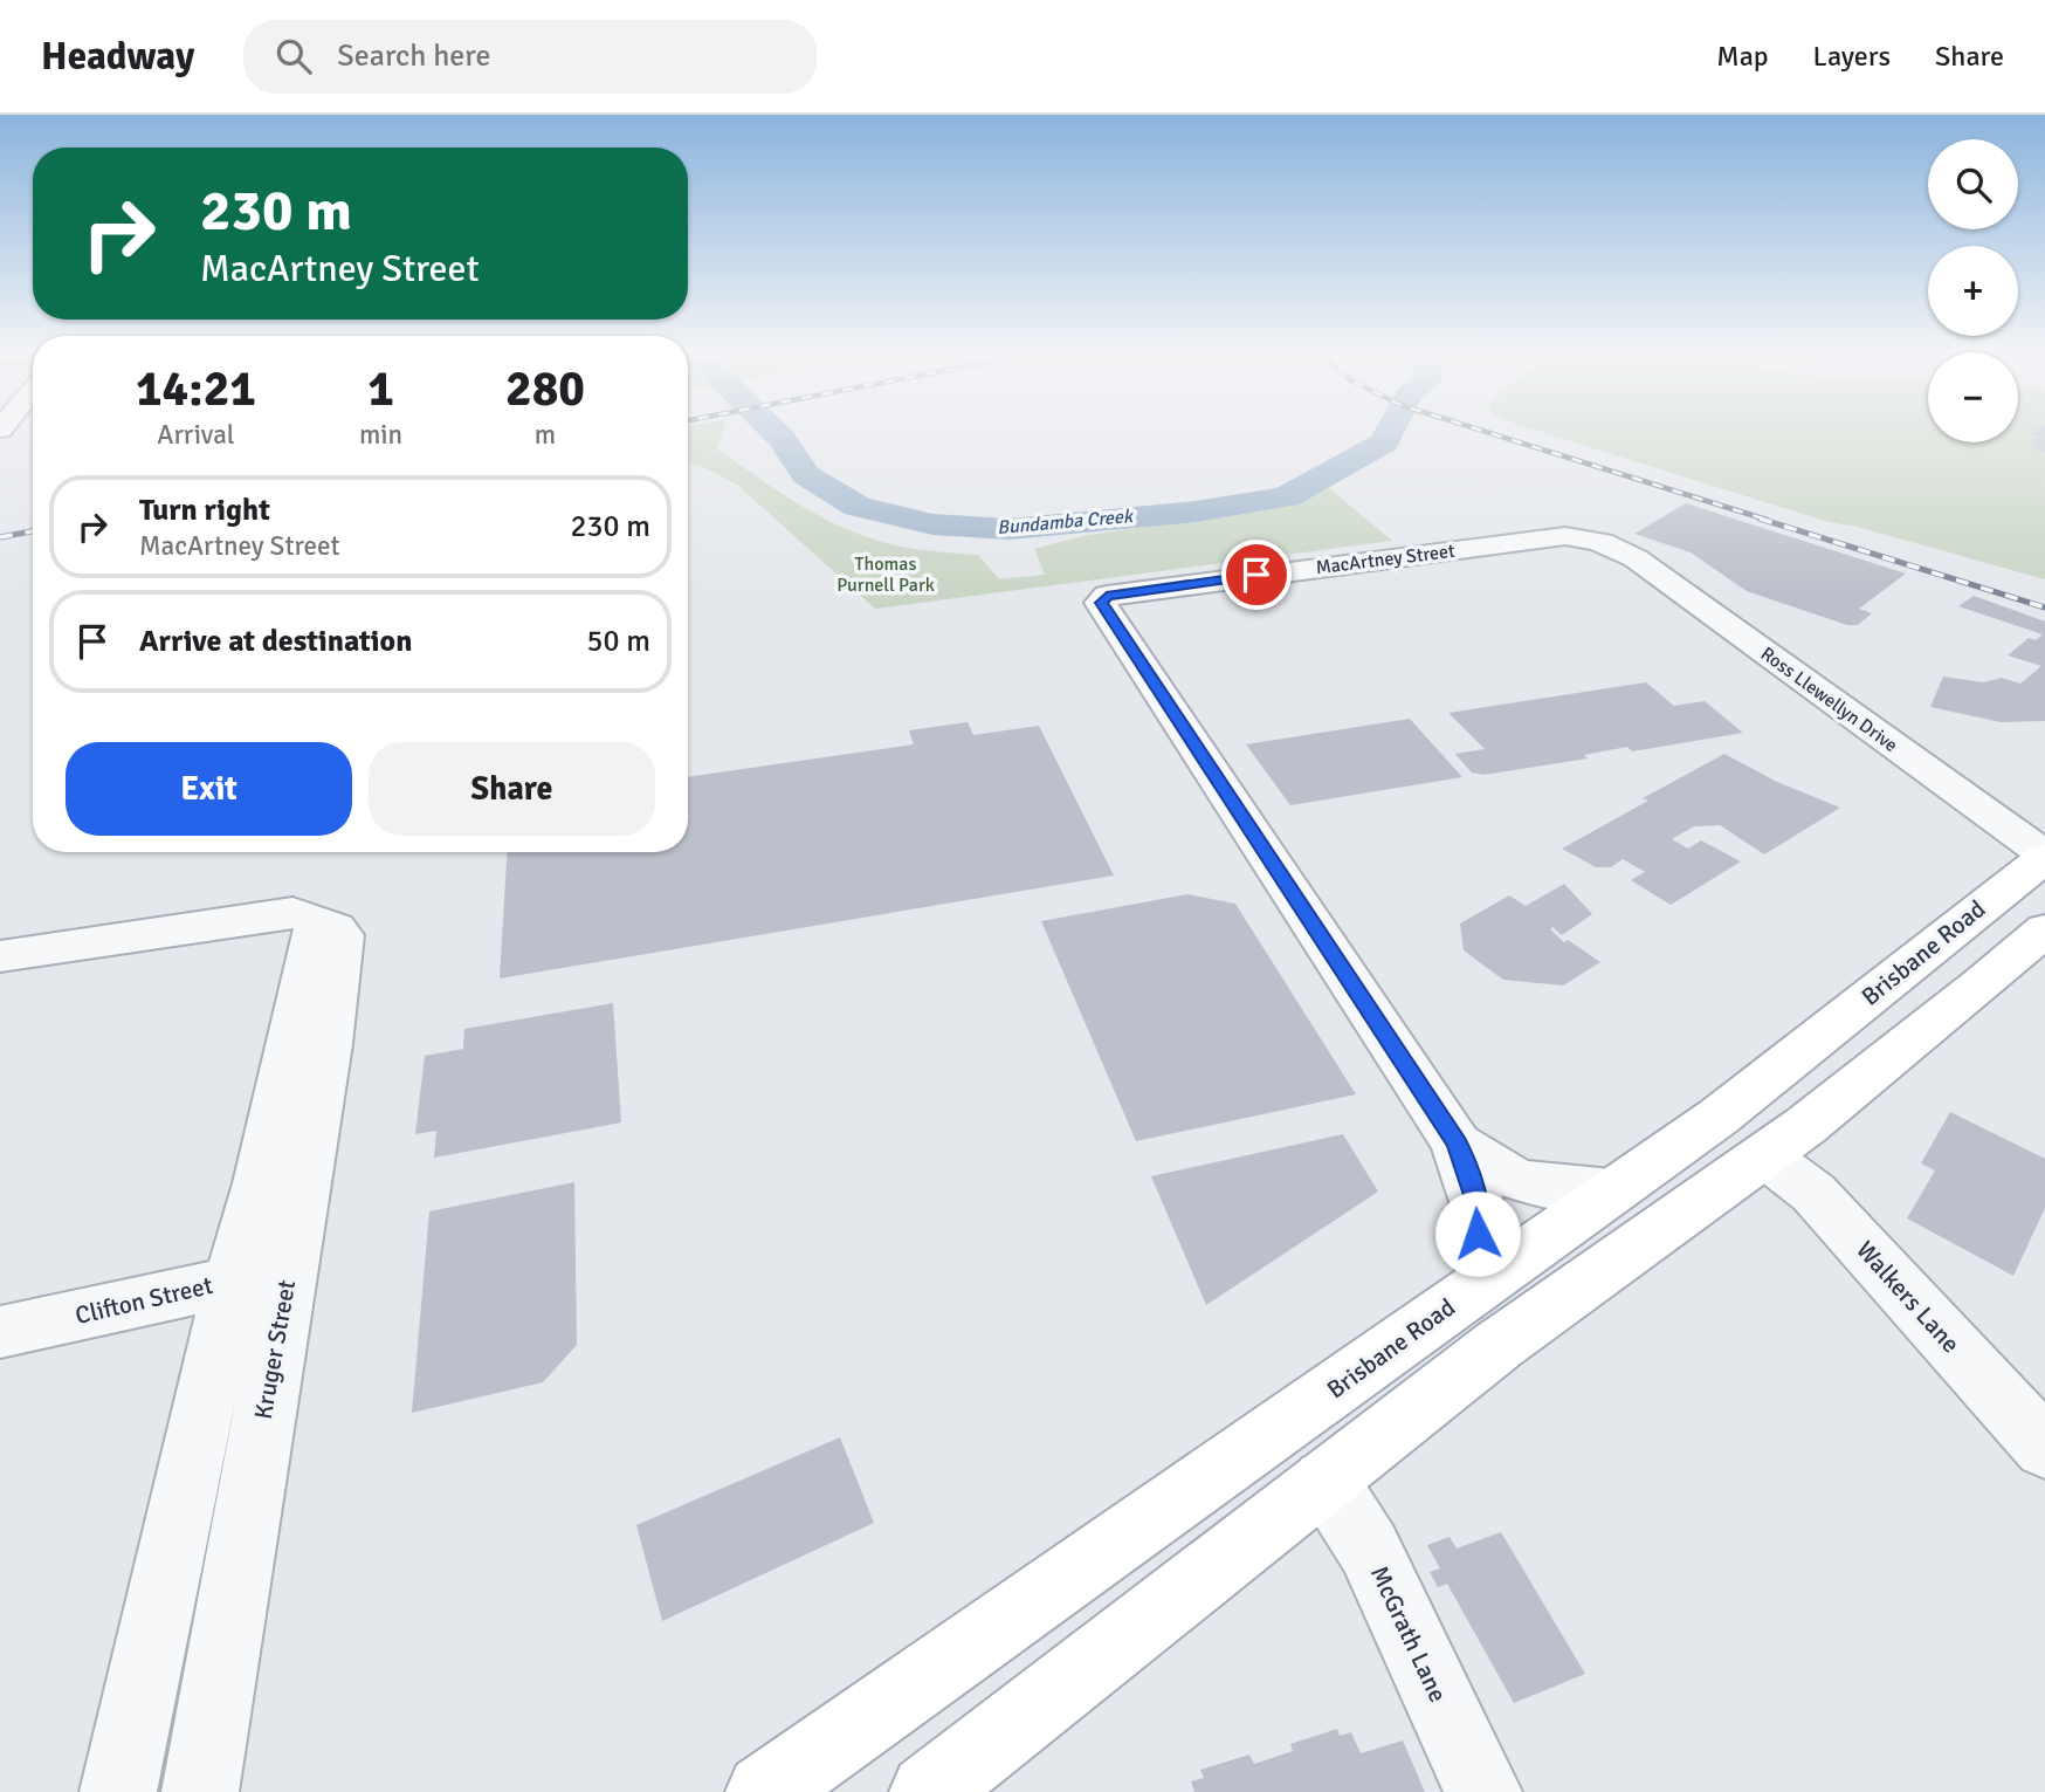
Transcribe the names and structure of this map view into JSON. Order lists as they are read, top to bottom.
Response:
{
  "streets": {
    "main road": ["Brisbane Road"],
    "street": [
      "MacArtney Street",
      "Ross Llewellyn Drive",
      "Walkers Lane",
      "Clifton Street",
      "Kruger Street",
      "McGrath Lane"
    ]
  },
  "crossings": [
    ["MacArtney Street", "Ross Llewellyn Drive"],
    ["Ross Llewellyn Drive", "Brisbane Road"],
    ["Clifton Street", "Kruger Street"]
  ],
  "water": ["Bundamba Creek"],
  "parks": ["Thomas Purnell Park"],
  "page": {
    "header": "Headway",
    "search": "Search here",
    "nav": ["Map", "Layers", "Share"],
    "map_buttons": ["+", "−"],
    "turn": ["230 m", "MacArtney Street"],
    "eta": [
      "14:21",
      "Arrival",
      "1",
      "min",
      "280",
      "m"
    ],
    "list": [
      {
        "name": "Turn right",
        "note": "MacArtney Street",
        "value": "230 m"
      },
      {
        "name": "Arrive at destination",
        "value": "50 m"
      }
    ],
    "buttons": ["Exit", "Share"]
  }
}
